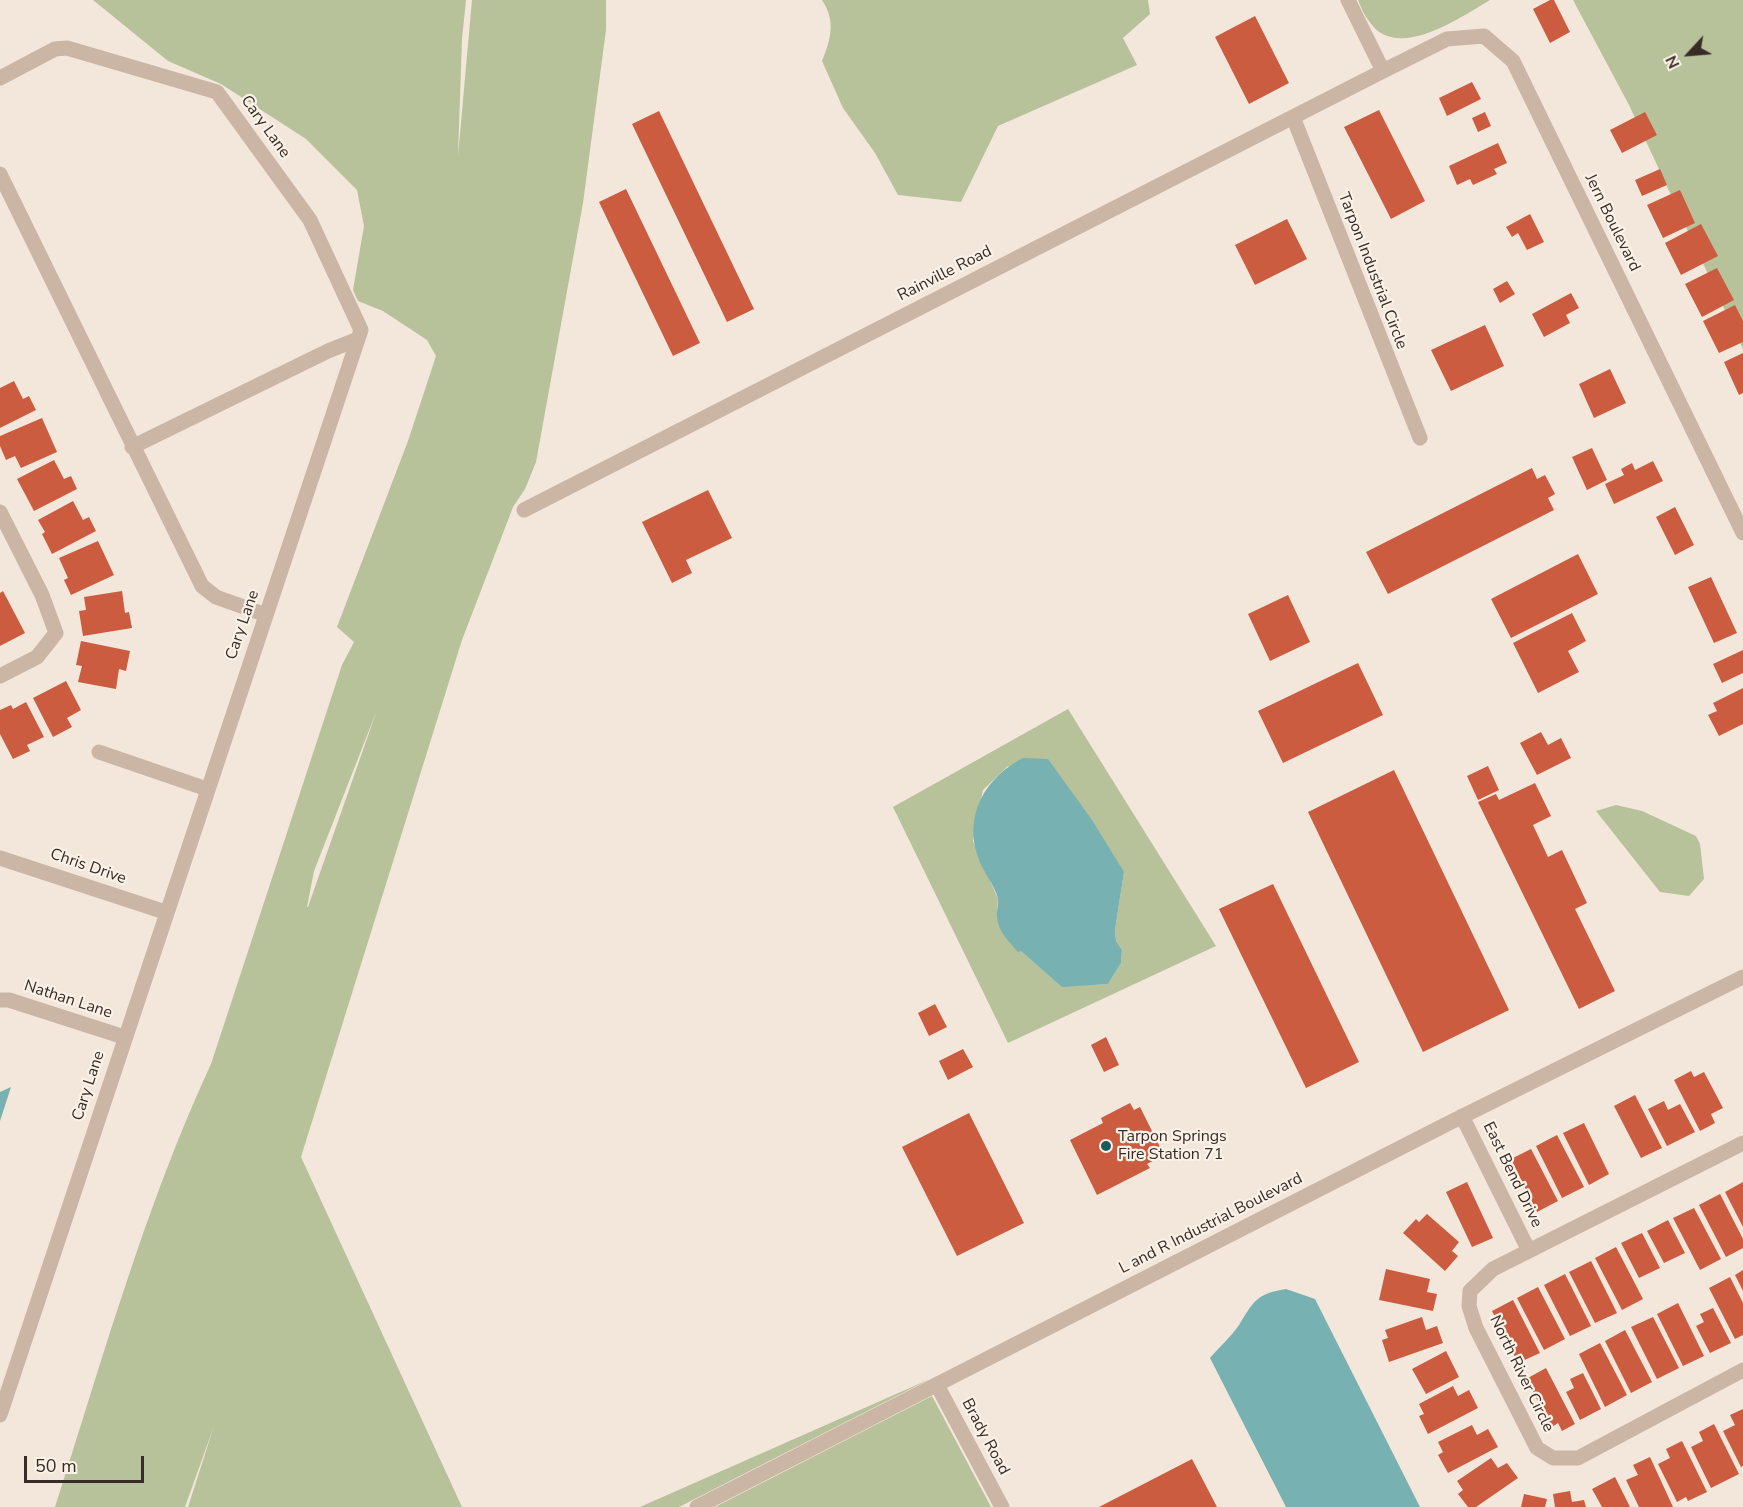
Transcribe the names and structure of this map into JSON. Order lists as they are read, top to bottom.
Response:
{
  "streets": {
    "street": [
      "Cary Lane",
      "Jern Boulevard",
      "Tarpon Industrial Circle",
      "Rainville Road",
      "Chris Drive",
      "Nathan Lane",
      "East Bend Drive",
      "L and R Industrial Boulevard",
      "North River Circle",
      "Brady Road"
    ]
  },
  "crossings": [
    ["Cary Lane", "Chris Drive"],
    ["Cary Lane", "Nathan Lane"],
    ["Jern Boulevard", "Rainville Road"],
    ["Tarpon Industrial Circle", "Rainville Road"],
    ["East Bend Drive", "L and R Industrial Boulevard"],
    ["East Bend Drive", "North River Circle"],
    ["L and R Industrial Boulevard", "Brady Road"]
  ],
  "places": ["Tarpon Springs Fire Station 71"],
  "scale_bar": "50 m",
  "north": "bottom left"
}
